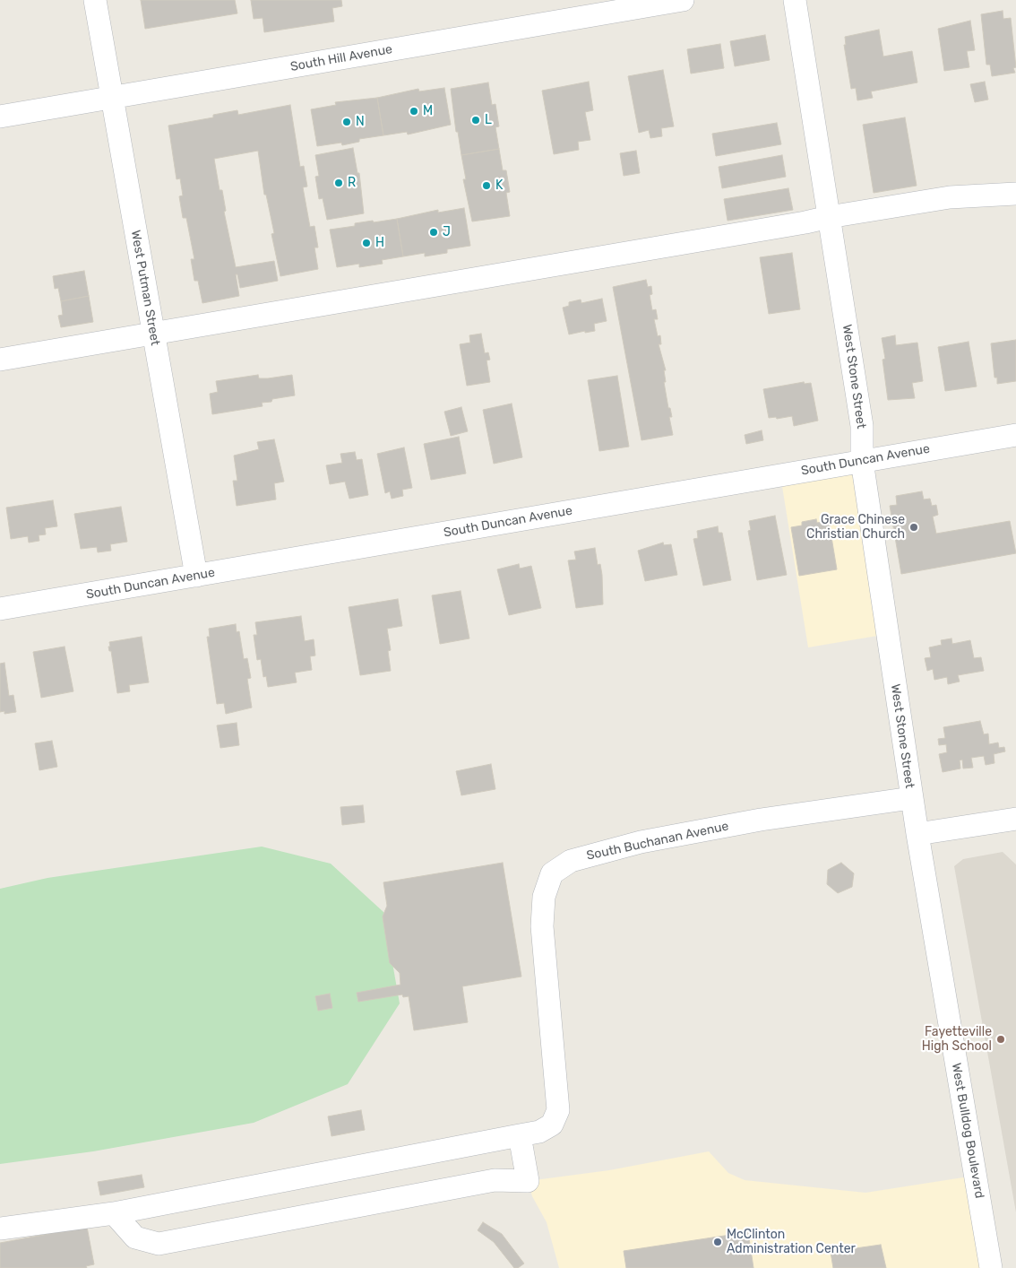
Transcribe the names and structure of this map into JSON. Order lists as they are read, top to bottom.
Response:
{
  "streets": {
    "street": [
      "South Hill Avenue",
      "West Putman Street",
      "West Stone Street",
      "South Duncan Avenue",
      "South Buchanan Avenue",
      "West Bulldog Boulevard"
    ]
  },
  "crossings": [
    ["South Hill Avenue", "West Putman Street"],
    ["West Putman Street", "South Duncan Avenue"],
    ["West Stone Street", "South Duncan Avenue"],
    ["West Stone Street", "South Buchanan Avenue"],
    ["West Stone Street", "West Bulldog Boulevard"]
  ],
  "places": [
    "M",
    "L",
    "N",
    "R",
    "K",
    "J",
    "H",
    "Grace Chinese Christian Church",
    "Fayetteville High School",
    "McClinton Administration Center"
  ]
}
